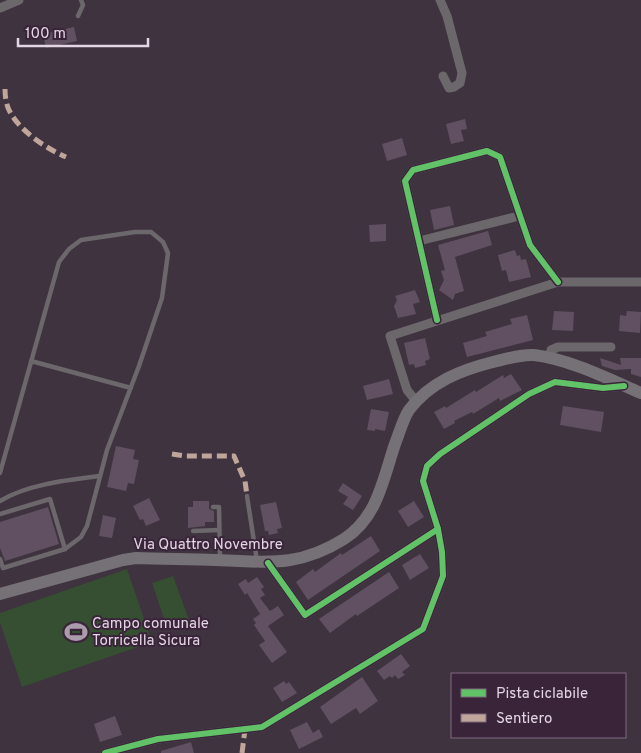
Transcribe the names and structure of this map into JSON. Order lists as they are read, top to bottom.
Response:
{
  "streets": {
    "main road": ["Via Quattro Novembre"]
  },
  "places": {
    "sports": ["Campo comunale Torricella Sicura"]
  },
  "legend": ["Pista ciclabile", "Sentiero"],
  "scale_bar": "100 m"
}
